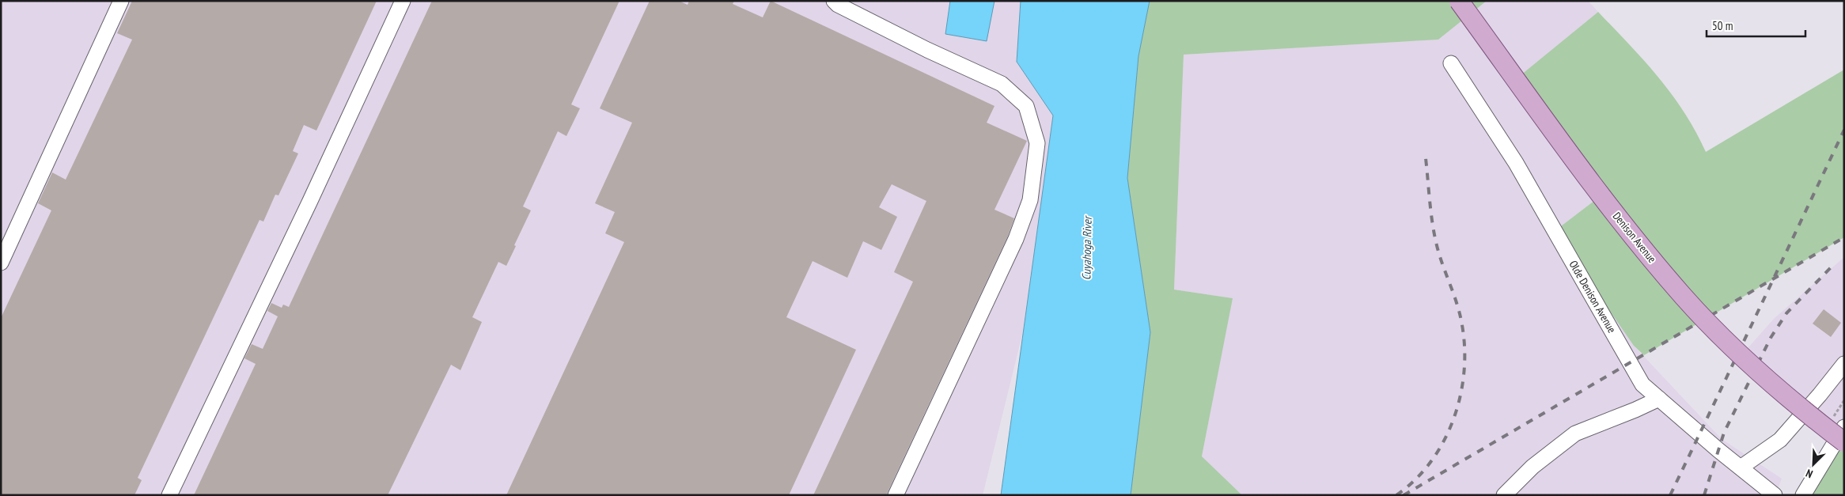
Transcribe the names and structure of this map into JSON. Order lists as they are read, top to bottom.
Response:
{
  "streets": {
    "main road": ["Denison Avenue"],
    "street": ["Olde Denison Avenue"]
  },
  "water": ["Cuyahoga River"],
  "scale_bar": "50 m",
  "north": "bottom left"
}
